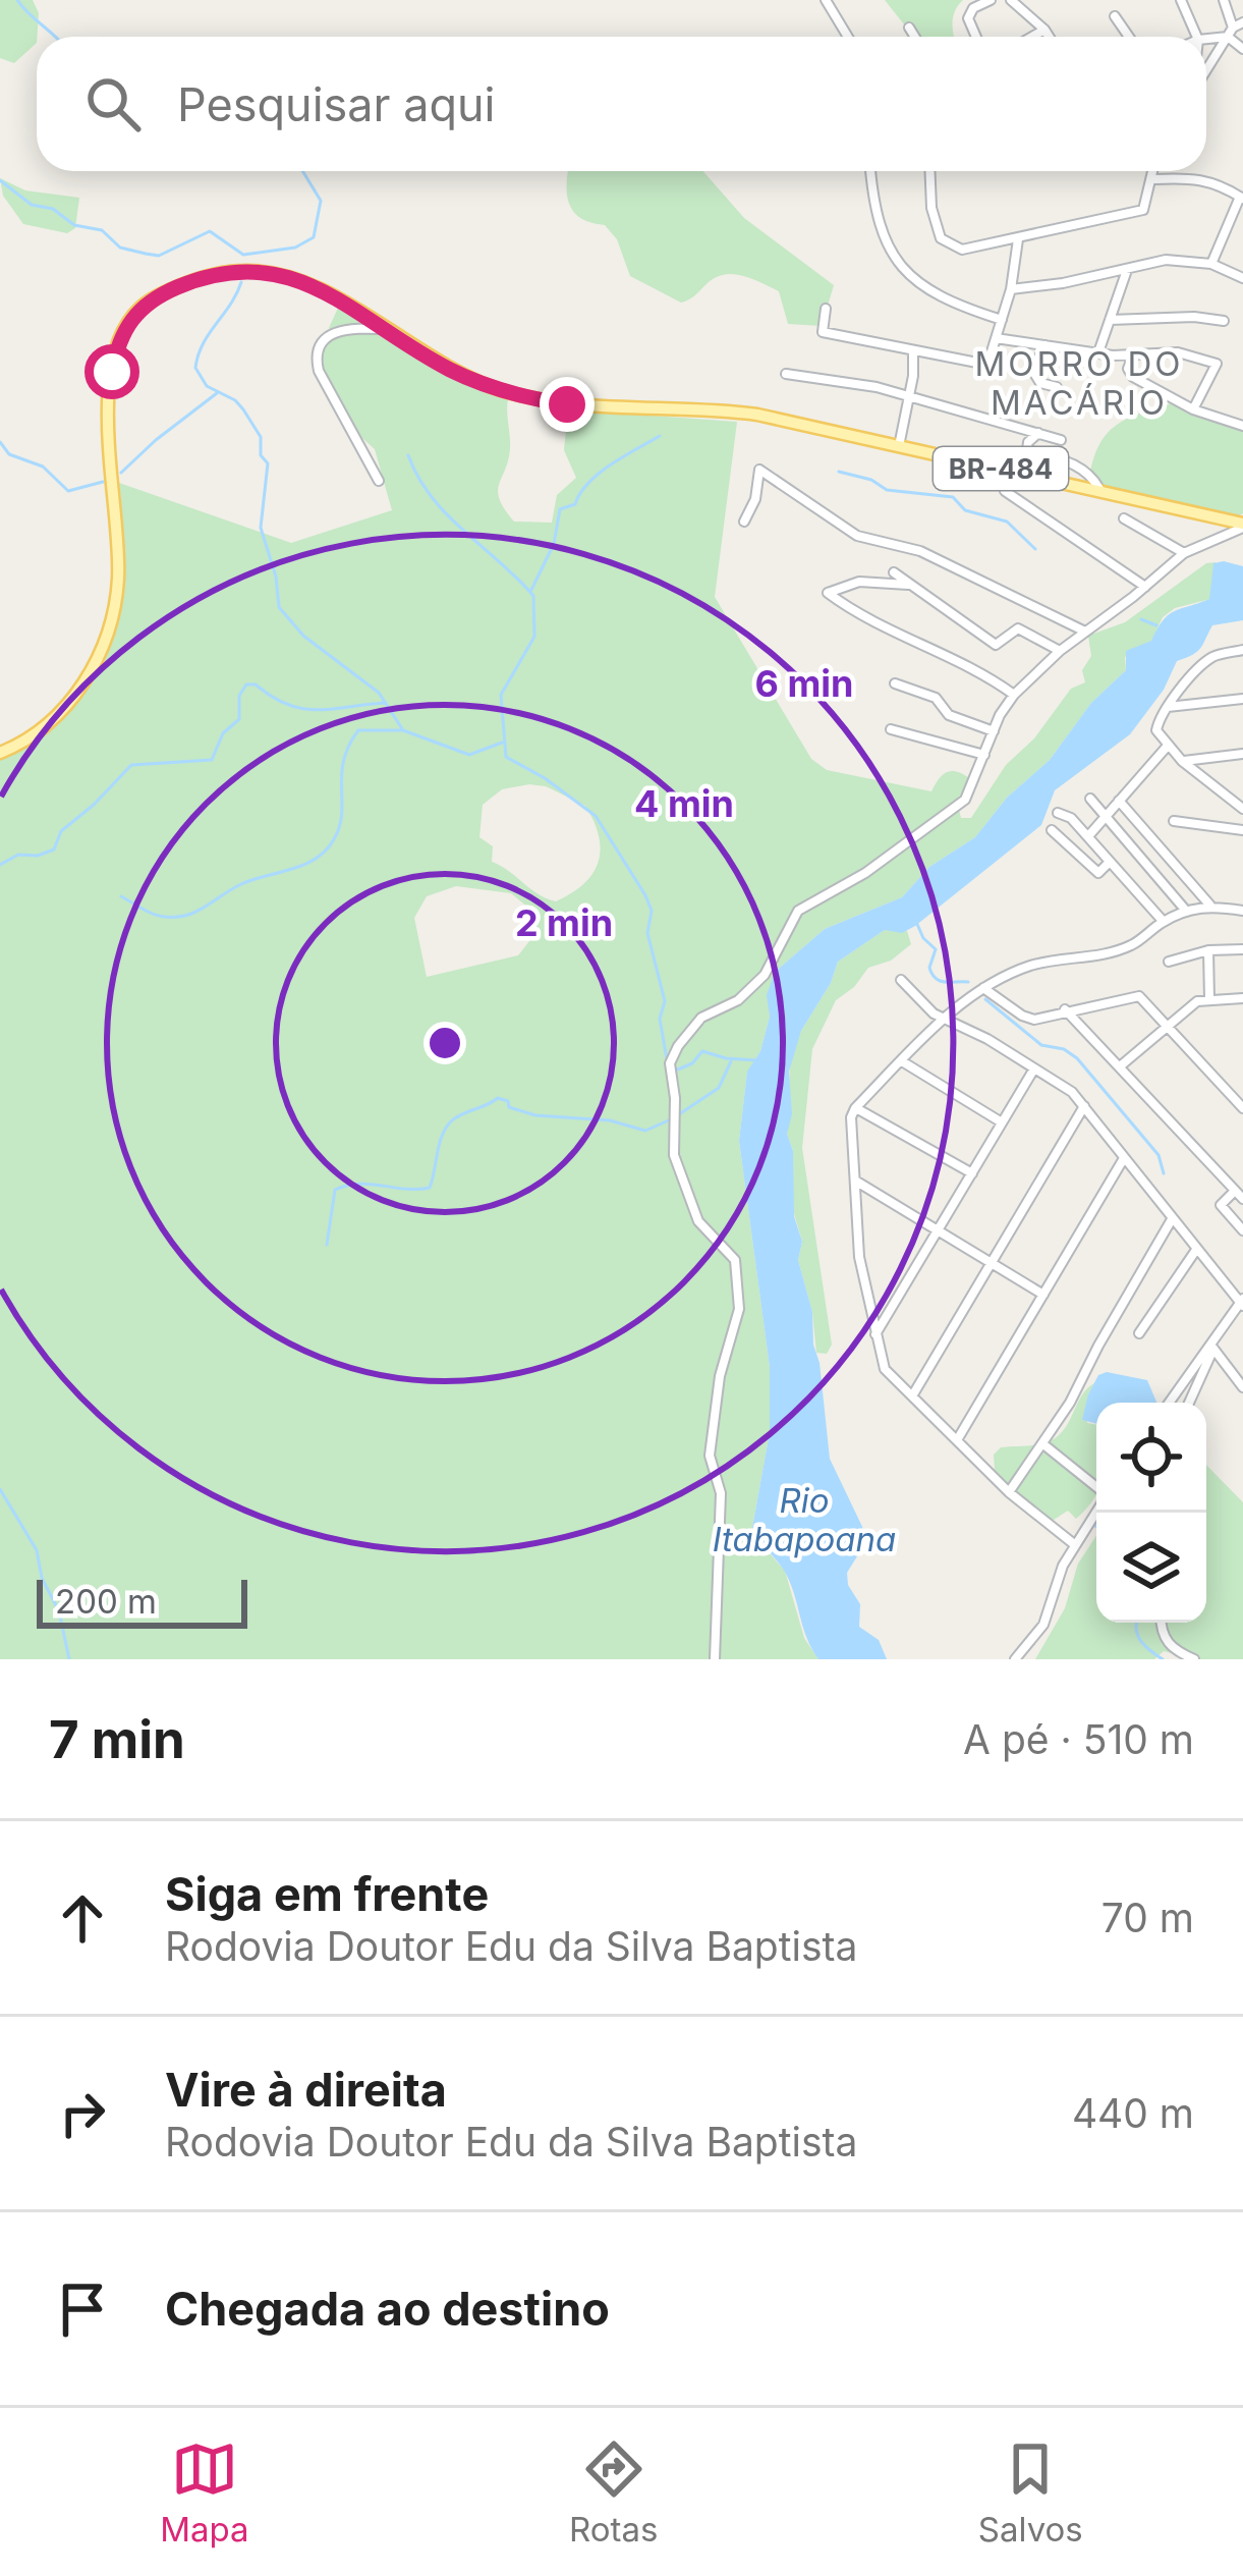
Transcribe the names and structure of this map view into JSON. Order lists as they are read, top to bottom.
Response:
{
  "streets": {
    "main road": ["BR-484"]
  },
  "districts": ["MORRO DO MACÁRIO"],
  "water": ["Rio Itabapoana"],
  "scale_bar": "200 m",
  "page": {
    "search": "Pesquisar aqui",
    "scale": "200 m",
    "heading": ["7 min", "A pé · 510 m"],
    "list": [
      ["Siga em frente", "Rodovia Doutor Edu da Silva Baptista", "70 m"],
      ["Vire à direita", "Rodovia Doutor Edu da Silva Baptista", "440 m"],
      "Chegada ao destino"
    ],
    "nav": ["Mapa", "Rotas", "Salvos"]
  },
  "rings": ["6 min", "4 min", "2 min"]
}
